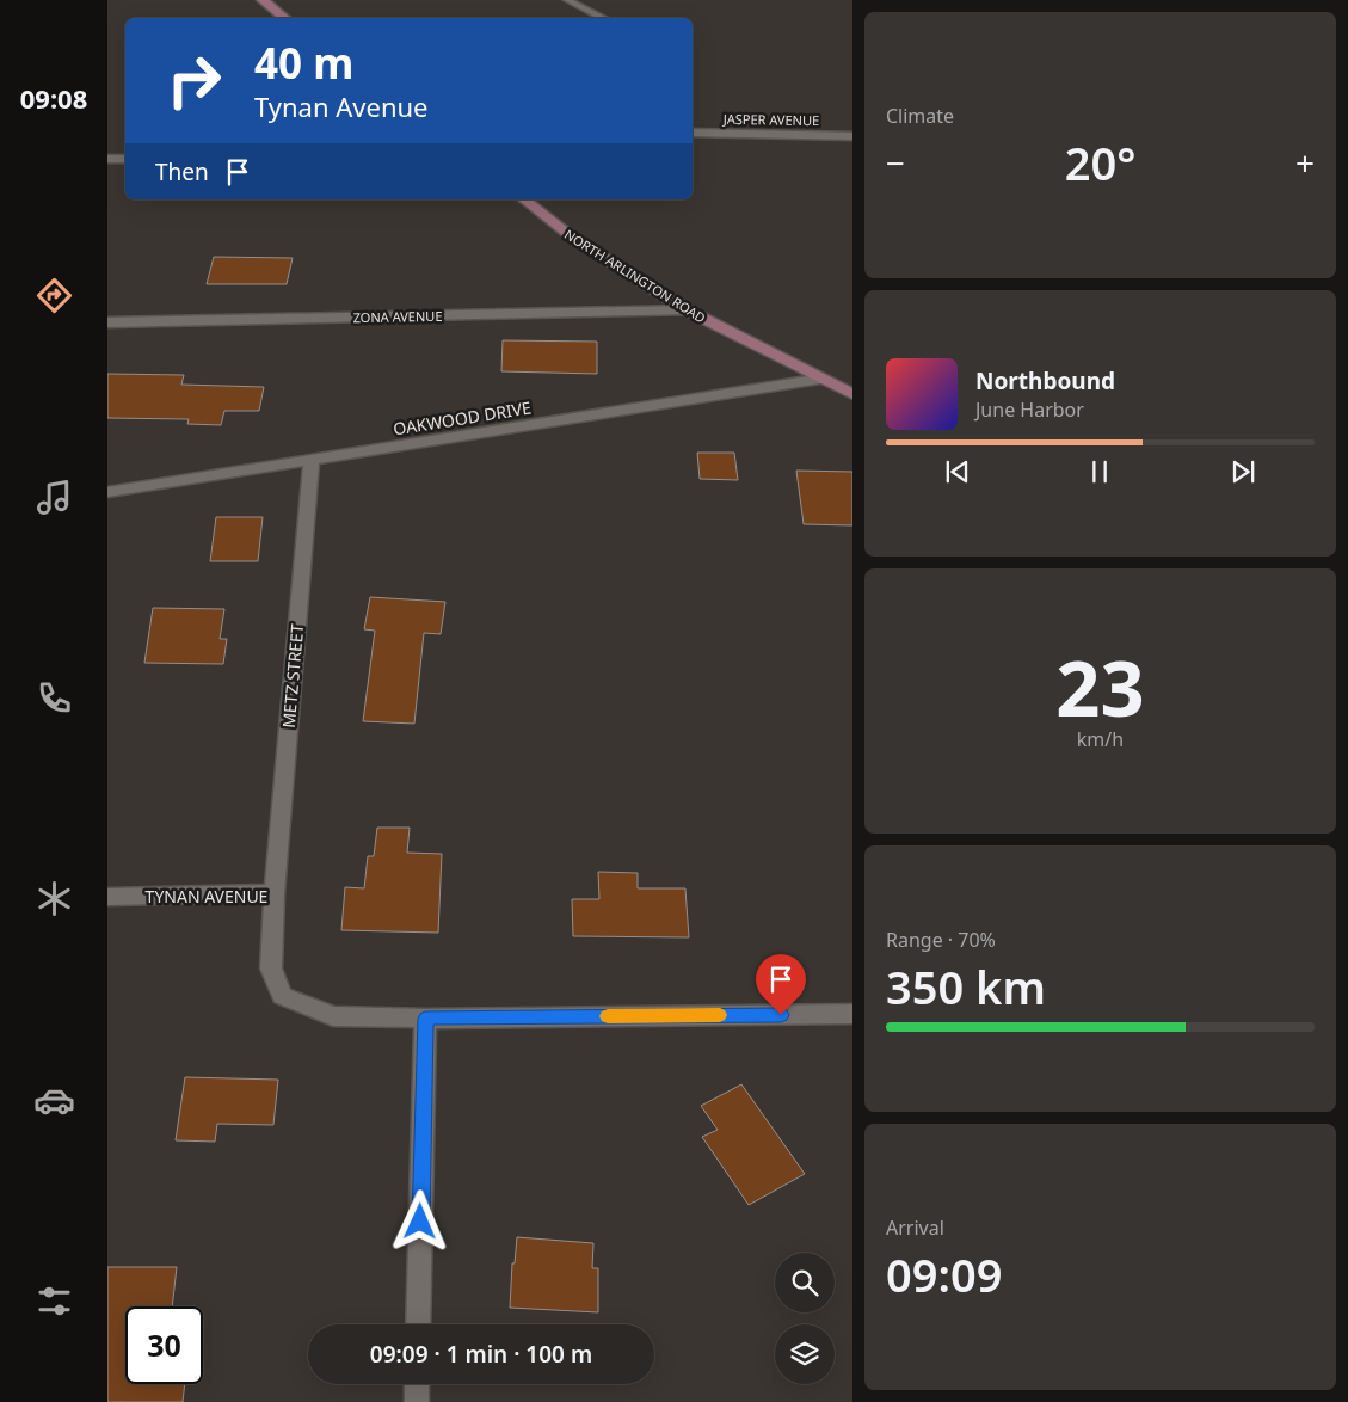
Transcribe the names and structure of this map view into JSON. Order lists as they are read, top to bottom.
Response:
{
  "streets": {
    "main road": ["NORTH ARLINGTON ROAD"],
    "street": [
      "JASPER AVENUE",
      "ZONA AVENUE",
      "OAKWOOD DRIVE",
      "METZ STREET",
      "TYNAN AVENUE"
    ]
  },
  "crossings": [
    ["NORTH ARLINGTON ROAD", "ZONA AVENUE"],
    ["NORTH ARLINGTON ROAD", "OAKWOOD DRIVE"],
    ["OAKWOOD DRIVE", "METZ STREET"],
    ["METZ STREET", "TYNAN AVENUE"]
  ],
  "page": {
    "tabs": "09:08",
    "tile": [
      "Climate",
      ["23", "km/h"],
      ["Range · 70%", "350 km"],
      ["Arrival", "09:09"]
    ],
    "turn": ["40 m", "Tynan Avenue"],
    "heat": ["−", "20°", "+"],
    "then": "Then",
    "song": ["Northbound", "June Harbor"],
    "limit": "30",
    "trip": "09:09 · 1 min · 100 m"
  }
}
